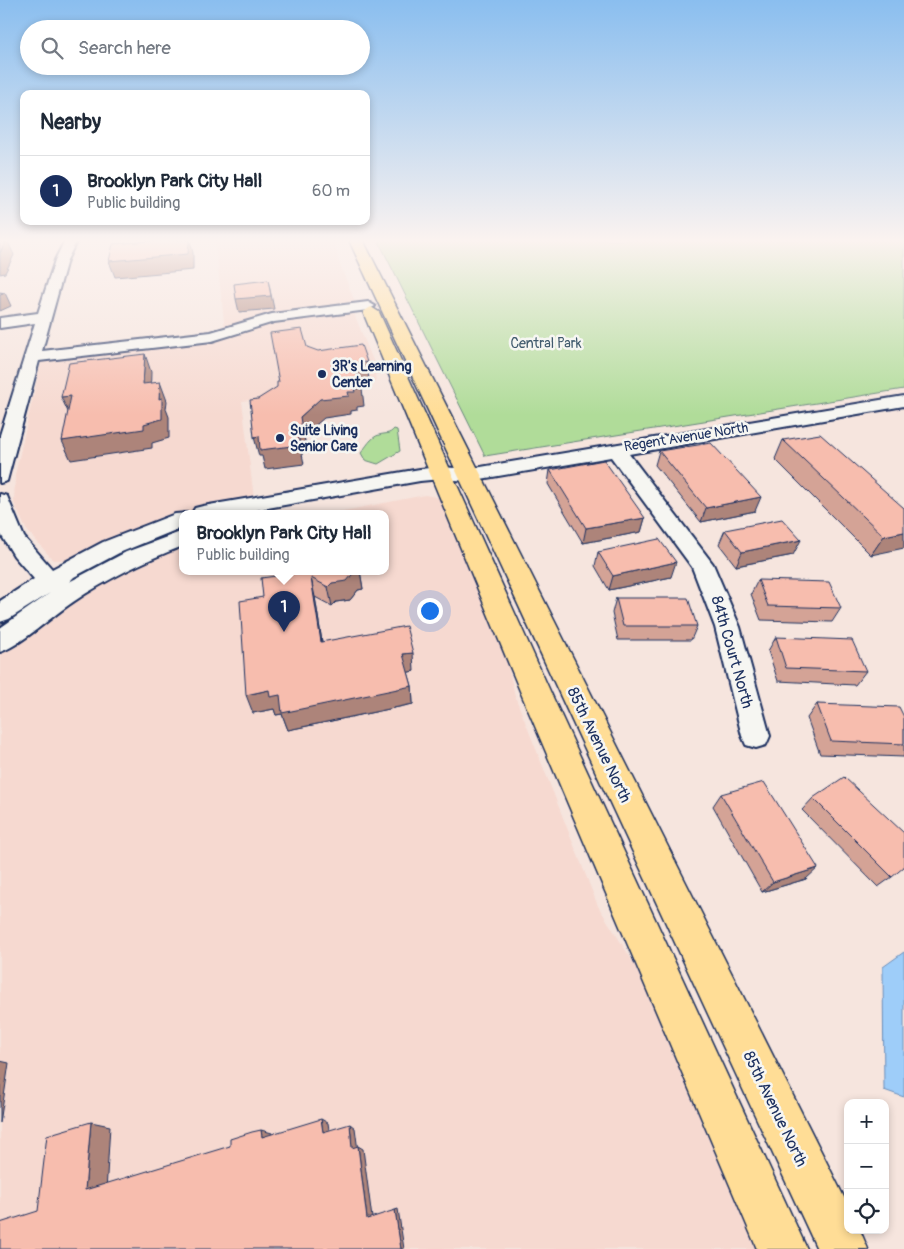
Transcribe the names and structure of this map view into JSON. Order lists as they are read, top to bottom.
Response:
{
  "streets": {
    "main road": ["85th Avenue North"],
    "street": ["Regent Avenue North", "84th Court North"]
  },
  "crossings": [
    ["Regent Avenue North", "84th Court North"],
    ["Regent Avenue North", "85th Avenue North"]
  ],
  "parks": ["Central Park"],
  "places": ["3R's Learning Center", "Suite Living Senior Care"],
  "page": {
    "search": "Search here",
    "heading": "Nearby",
    "list": [
      {
        "mark": "1",
        "name": "Brooklyn Park City Hall",
        "note": "Public building",
        "value": "60 m"
      }
    ],
    "popup": ["Brooklyn Park City Hall", "Public building"],
    "pins": "1",
    "map_buttons": ["+", "−"]
  }
}
